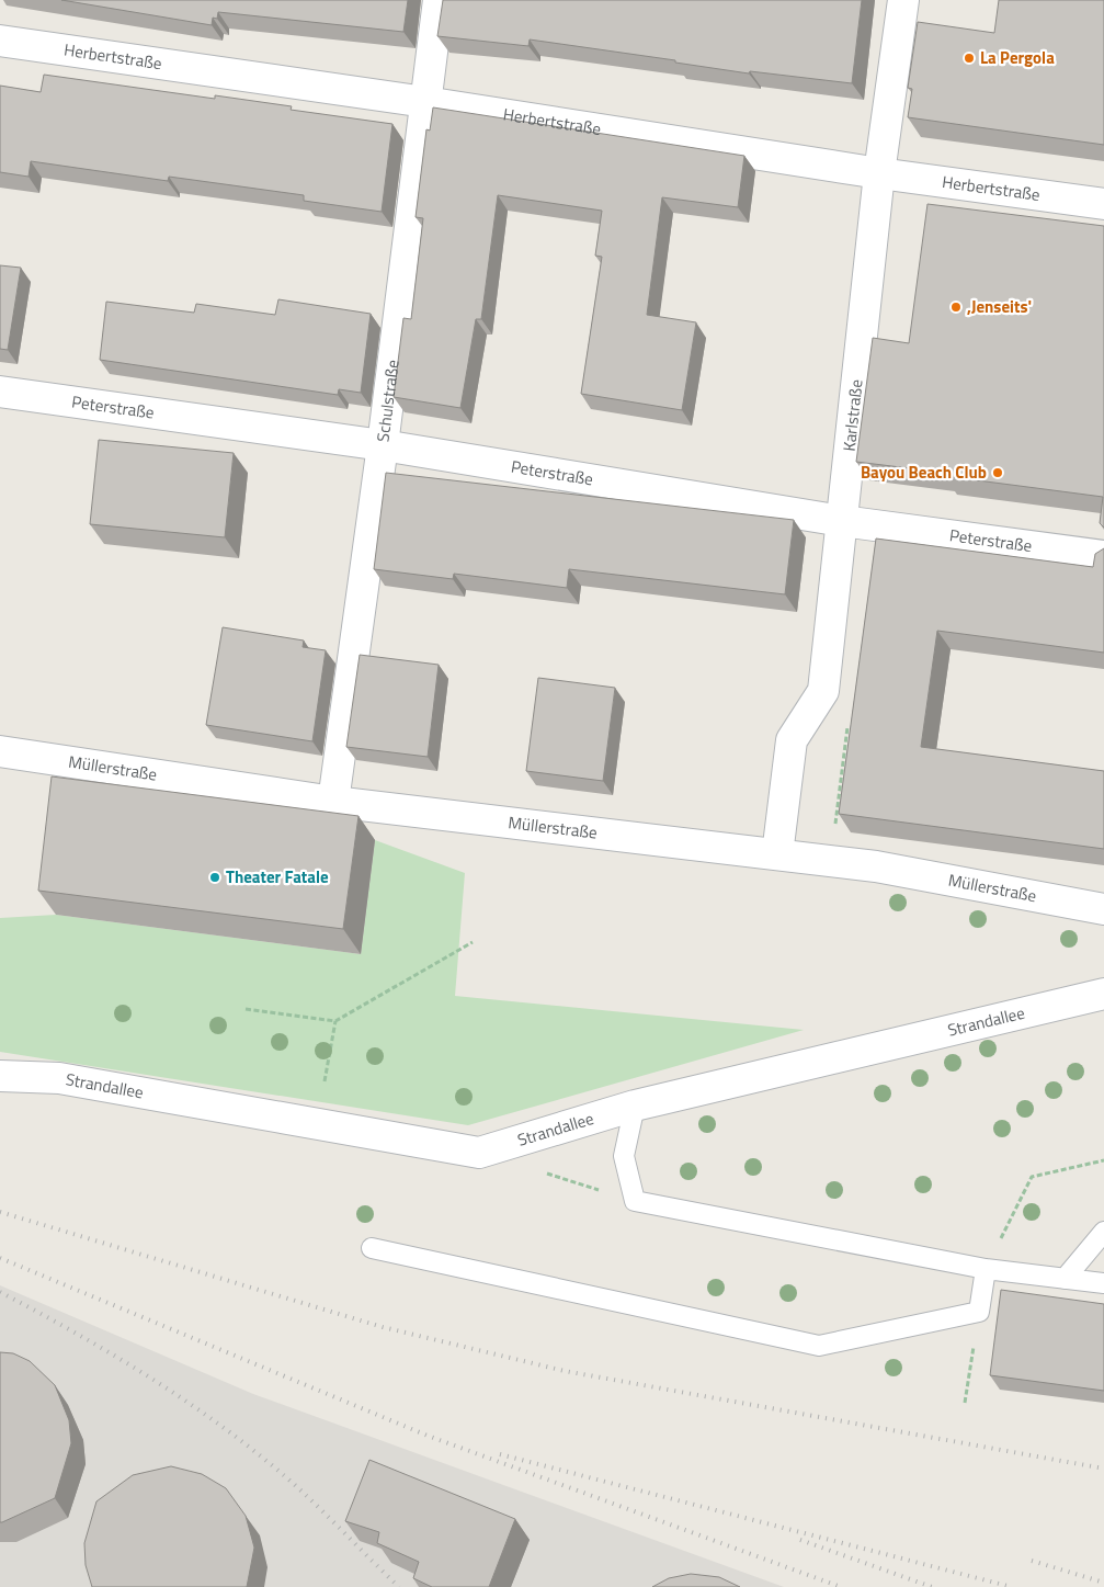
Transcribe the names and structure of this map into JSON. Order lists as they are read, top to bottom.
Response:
{
  "streets": {
    "street": [
      "Herbertstraße",
      "Schulstraße",
      "Peterstraße",
      "Karlstraße",
      "Müllerstraße",
      "Strandallee"
    ]
  },
  "crossings": [
    ["Herbertstraße", "Schulstraße"],
    ["Herbertstraße", "Karlstraße"],
    ["Schulstraße", "Peterstraße"],
    ["Schulstraße", "Müllerstraße"],
    ["Peterstraße", "Karlstraße"],
    ["Karlstraße", "Müllerstraße"]
  ],
  "places": [
    "La Pergola",
    ",Jenseits'",
    "Bayou Beach Club",
    "Theater Fatale"
  ]
}
